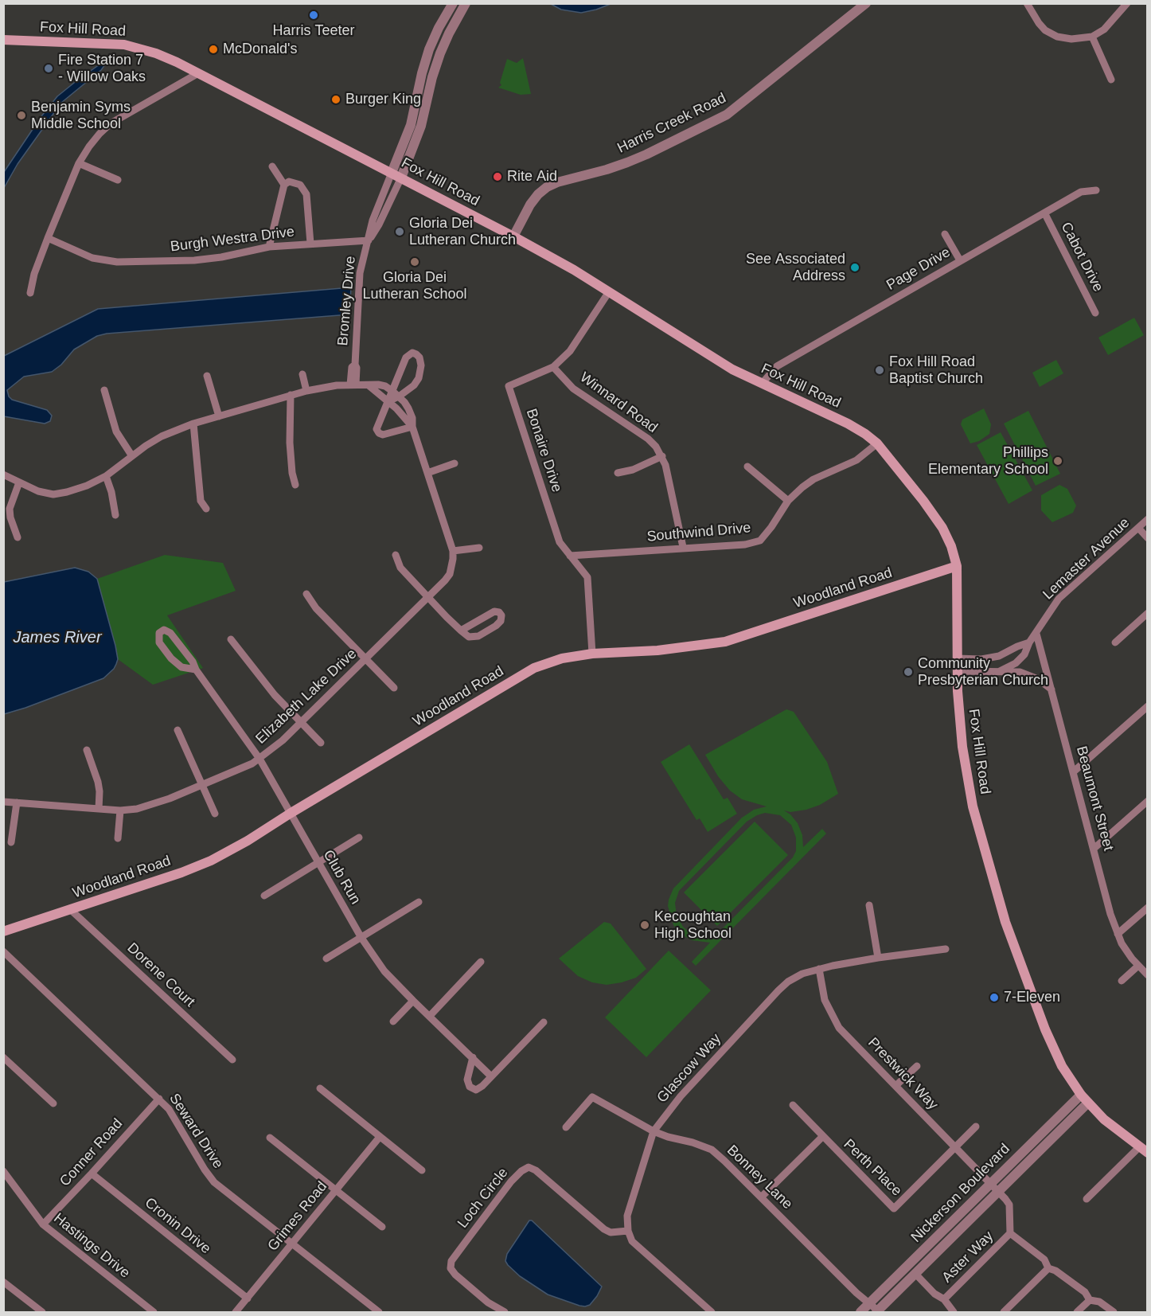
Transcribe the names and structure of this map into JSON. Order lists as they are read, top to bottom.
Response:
{
  "streets": {
    "main road": ["Fox Hill Road", "Woodland Road"],
    "street": [
      "Harris Creek Road",
      "Burgh Westra Drive",
      "Cabot Drive",
      "Page Drive",
      "Bromley Drive",
      "Winnard Road",
      "Bonaire Drive",
      "Southwind Drive",
      "Lemaster Avenue",
      "Elizabeth Lake Drive",
      "Beaumont Street",
      "Club Run",
      "Dorene Court",
      "Glascow Way",
      "Prestwick Way",
      "Seward Drive",
      "Conner Road",
      "Perth Place",
      "Bonney Lane",
      "Nickerson Boulevard",
      "Loch Circle",
      "Grimes Road",
      "Cronin Drive",
      "Hastings Drive",
      "Aster Way"
    ]
  },
  "crossings": [
    ["Fox Hill Road", "Harris Creek Road"],
    ["Fox Hill Road", "Page Drive"],
    ["Fox Hill Road", "Bromley Drive"],
    ["Fox Hill Road", "Bonaire Drive"],
    ["Fox Hill Road", "Southwind Drive"],
    ["Fox Hill Road", "Lemaster Avenue"],
    ["Fox Hill Road", "Woodland Road"],
    ["Fox Hill Road", "Nickerson Boulevard"],
    ["Burgh Westra Drive", "Bromley Drive"],
    ["Cabot Drive", "Page Drive"],
    ["Winnard Road", "Bonaire Drive"],
    ["Winnard Road", "Southwind Drive"],
    ["Bonaire Drive", "Southwind Drive"],
    ["Bonaire Drive", "Woodland Road"],
    ["Lemaster Avenue", "Beaumont Street"],
    ["Woodland Road", "Club Run"],
    ["Woodland Road", "Dorene Court"],
    ["Elizabeth Lake Drive", "Club Run"],
    ["Glascow Way", "Prestwick Way"],
    ["Glascow Way", "Bonney Lane"],
    ["Glascow Way", "Loch Circle"],
    ["Prestwick Way", "Perth Place"],
    ["Prestwick Way", "Nickerson Boulevard"],
    ["Seward Drive", "Conner Road"],
    ["Seward Drive", "Grimes Road"],
    ["Conner Road", "Cronin Drive"],
    ["Conner Road", "Hastings Drive"],
    ["Bonney Lane", "Nickerson Boulevard"],
    ["Grimes Road", "Cronin Drive"]
  ],
  "water": ["James River"],
  "places": [
    "Harris Teeter",
    "McDonald's",
    "Fire Station 7 - Willow Oaks",
    "Burger King",
    "Benjamin Syms Middle School",
    "Rite Aid",
    "Gloria Dei Lutheran Church",
    "Gloria Dei Lutheran School",
    "See Associated Address",
    "Fox Hill Road Baptist Church",
    "Phillips Elementary School",
    "Community Presbyterian Church",
    "Kecoughtan High School",
    "7-Eleven"
  ]
}
